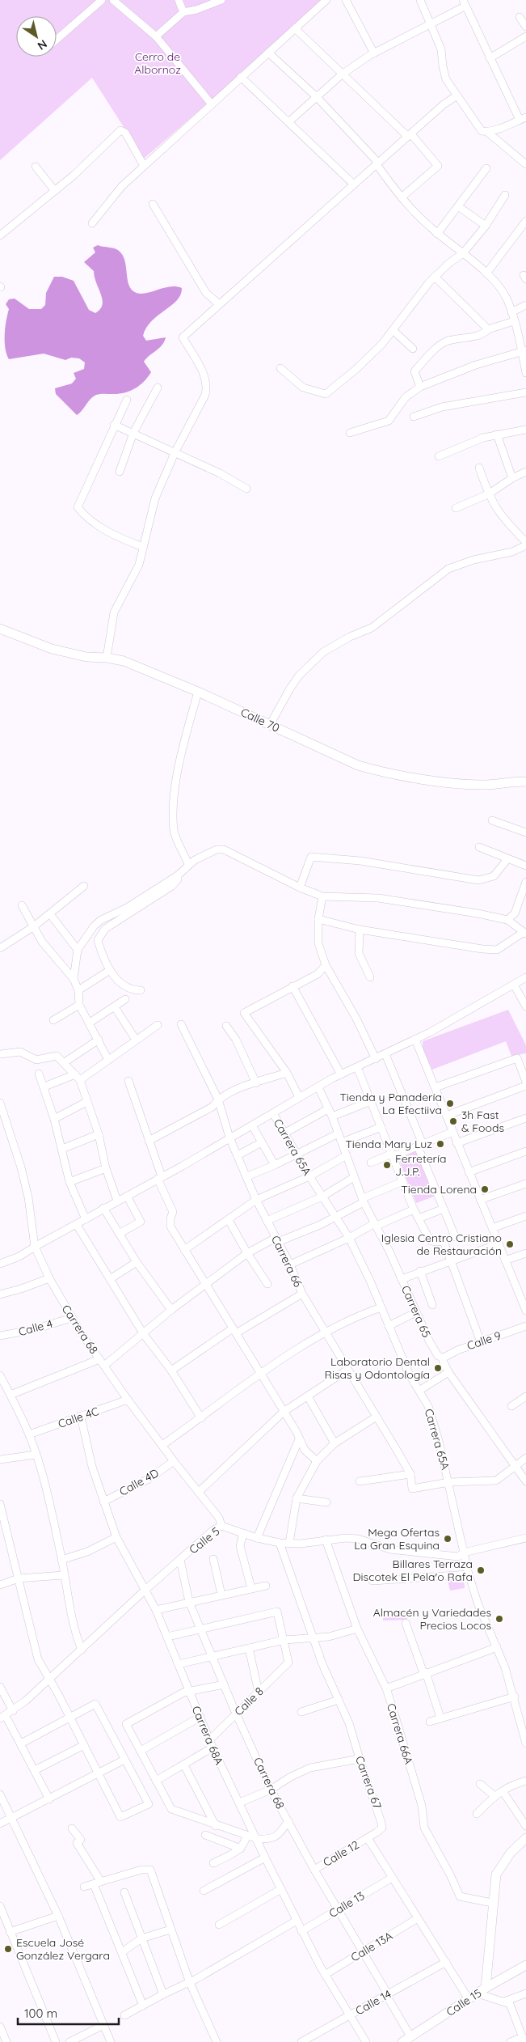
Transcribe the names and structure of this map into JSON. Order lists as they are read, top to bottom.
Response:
{
  "streets": {
    "street": [
      "Calle 70",
      "Carrera 65A",
      "Carrera 66",
      "Carrera 65",
      "Calle 4",
      "Carrera 68",
      "Calle 9",
      "Calle 4C",
      "Calle 4D",
      "Calle 5",
      "Calle 8",
      "Carrera 66A",
      "Carrera 68A",
      "Carrera 67",
      "Calle 12",
      "Calle 13",
      "Calle 13A",
      "Calle 14",
      "Calle 15"
    ]
  },
  "crossings": [
    ["Carrera 65A", "Carrera 66"],
    ["Carrera 65A", "Calle 5"],
    ["Carrera 65", "Calle 9"],
    ["Calle 4", "Carrera 68"],
    ["Carrera 68", "Calle 4C"],
    ["Carrera 68", "Calle 4D"],
    ["Carrera 68", "Calle 5"],
    ["Carrera 68", "Calle 8"],
    ["Carrera 68", "Calle 12"],
    ["Carrera 68", "Calle 13"],
    ["Carrera 68", "Calle 13A"],
    ["Carrera 68", "Calle 14"],
    ["Carrera 68", "Calle 15"],
    ["Calle 4C", "Carrera 68A"],
    ["Calle 4D", "Carrera 68A"],
    ["Calle 5", "Carrera 66A"],
    ["Calle 5", "Carrera 68A"],
    ["Calle 5", "Carrera 67"],
    ["Calle 8", "Carrera 68A"],
    ["Carrera 68A", "Calle 13"],
    ["Carrera 68A", "Calle 13A"],
    ["Carrera 68A", "Calle 14"],
    ["Carrera 67", "Calle 12"]
  ],
  "parks": ["Cerro de Albornoz"],
  "places": [
    "Tienda y Panadería La Efectiiva",
    "3h Fast & Foods",
    "Tienda Mary Luz",
    "Ferretería J.J.P.",
    "Tienda Lorena",
    "Iglesia Centro Cristiano de Restauración",
    "Laboratorio Dental Risas y Odontología",
    "Mega Ofertas La Gran Esquina",
    "Billares Terraza Discotek El Pela'o Rafa",
    "Almacén y Variedades Precios Locos",
    "Escuela José González Vergara"
  ],
  "scale_bar": "100 m",
  "north": "bottom right"
}
